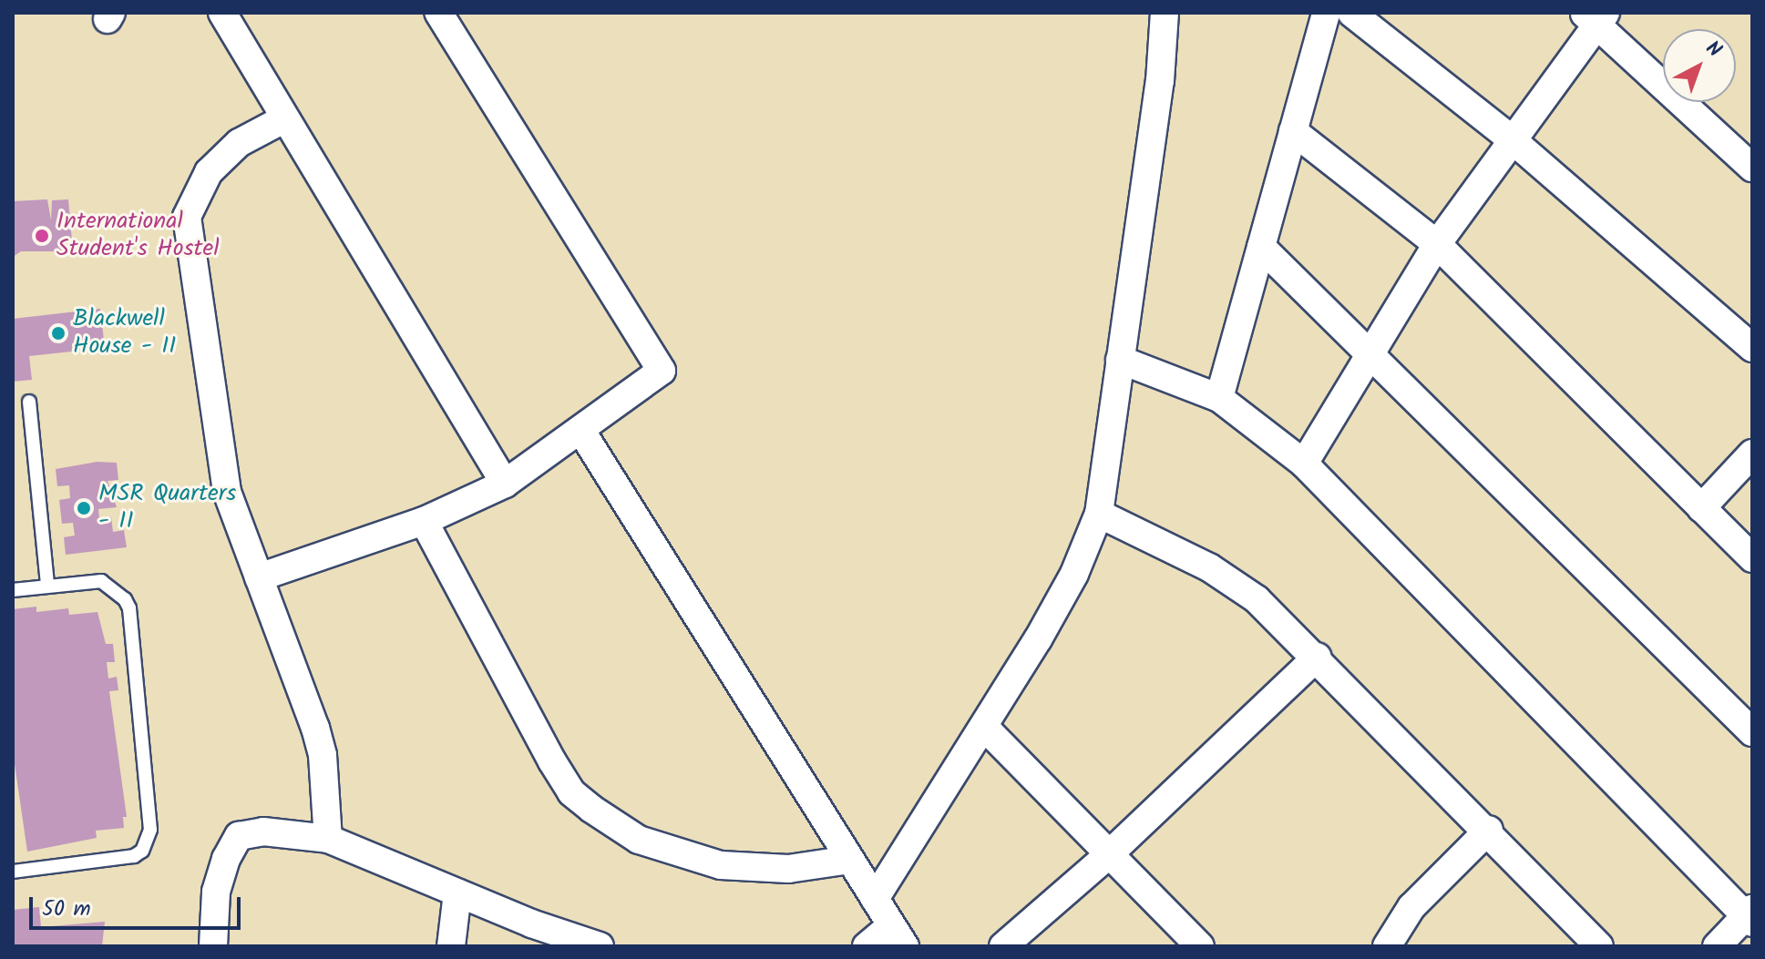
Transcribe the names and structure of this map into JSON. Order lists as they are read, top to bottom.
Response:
{
  "places": ["International Student's Hostel", "Blackwell House - II", "MSR Quarters - II"],
  "scale_bar": "50 m",
  "north": "top right"
}
